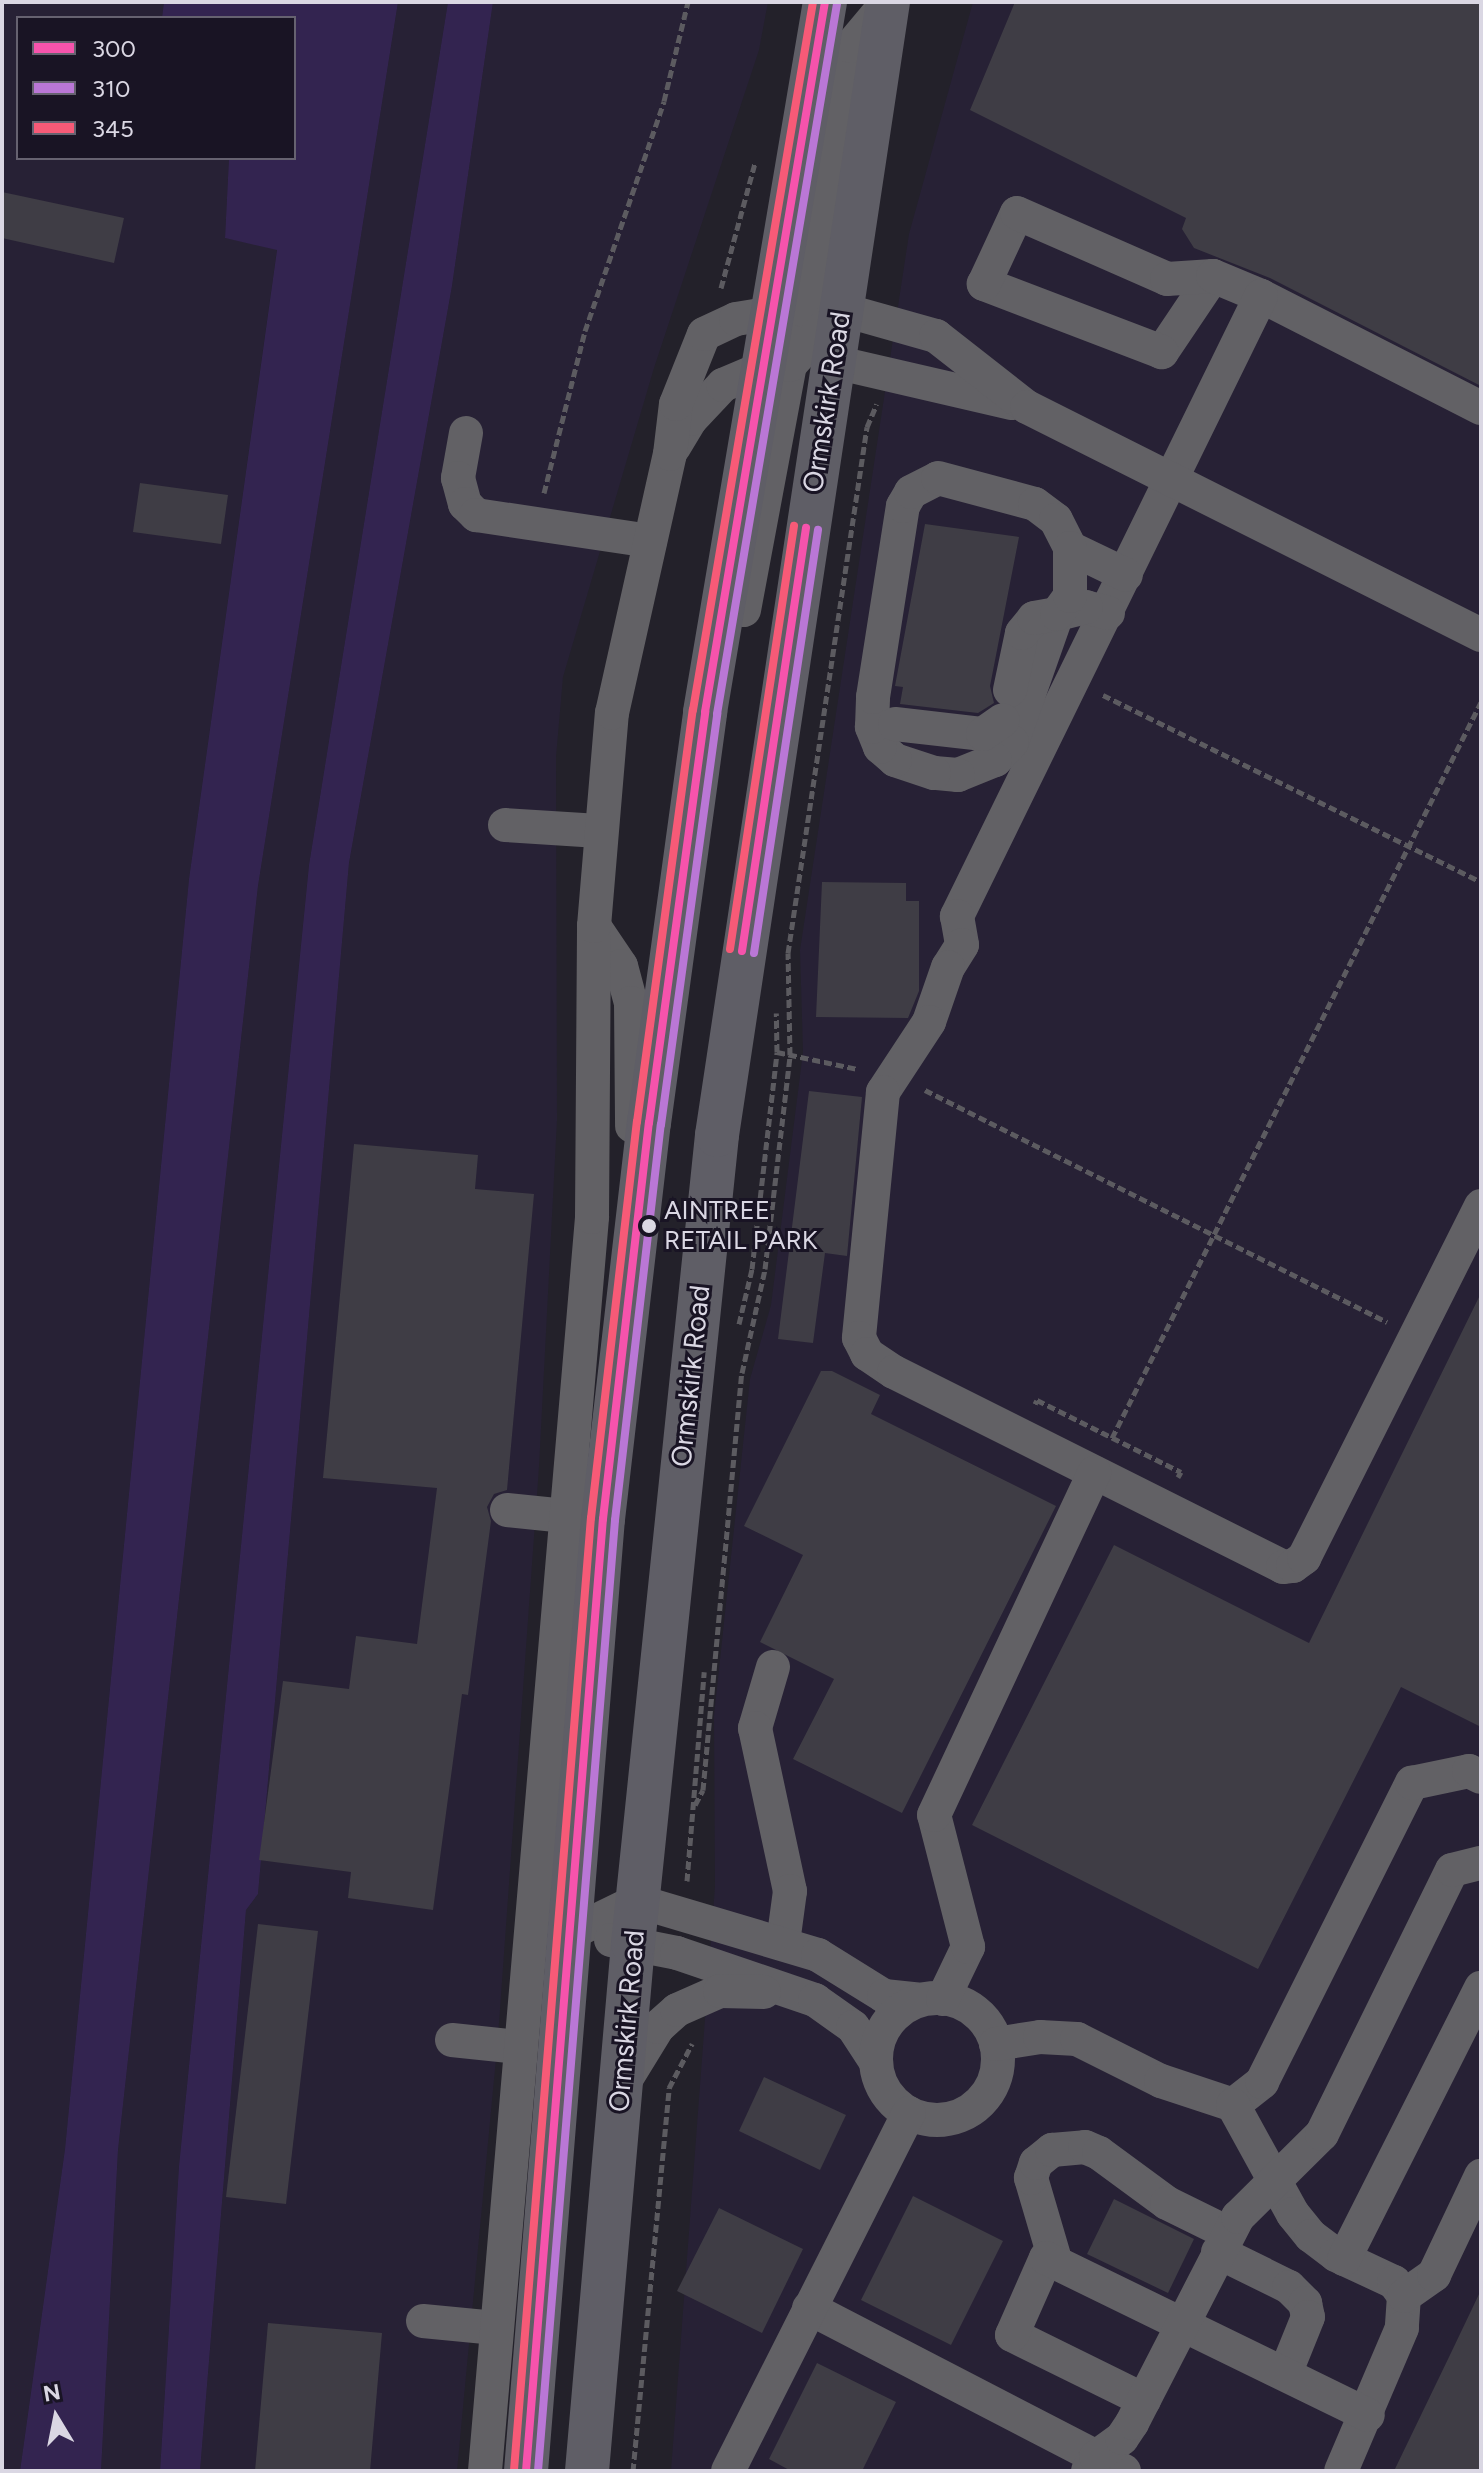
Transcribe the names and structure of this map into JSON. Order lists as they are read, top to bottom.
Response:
{
  "streets": {
    "highway": ["Ormskirk Road"]
  },
  "places": ["AINTREE RETAIL PARK"],
  "lines": ["transit line 300", "transit line 345", "transit line 310"],
  "legend": ["300", "310", "345"],
  "north": "top"
}
